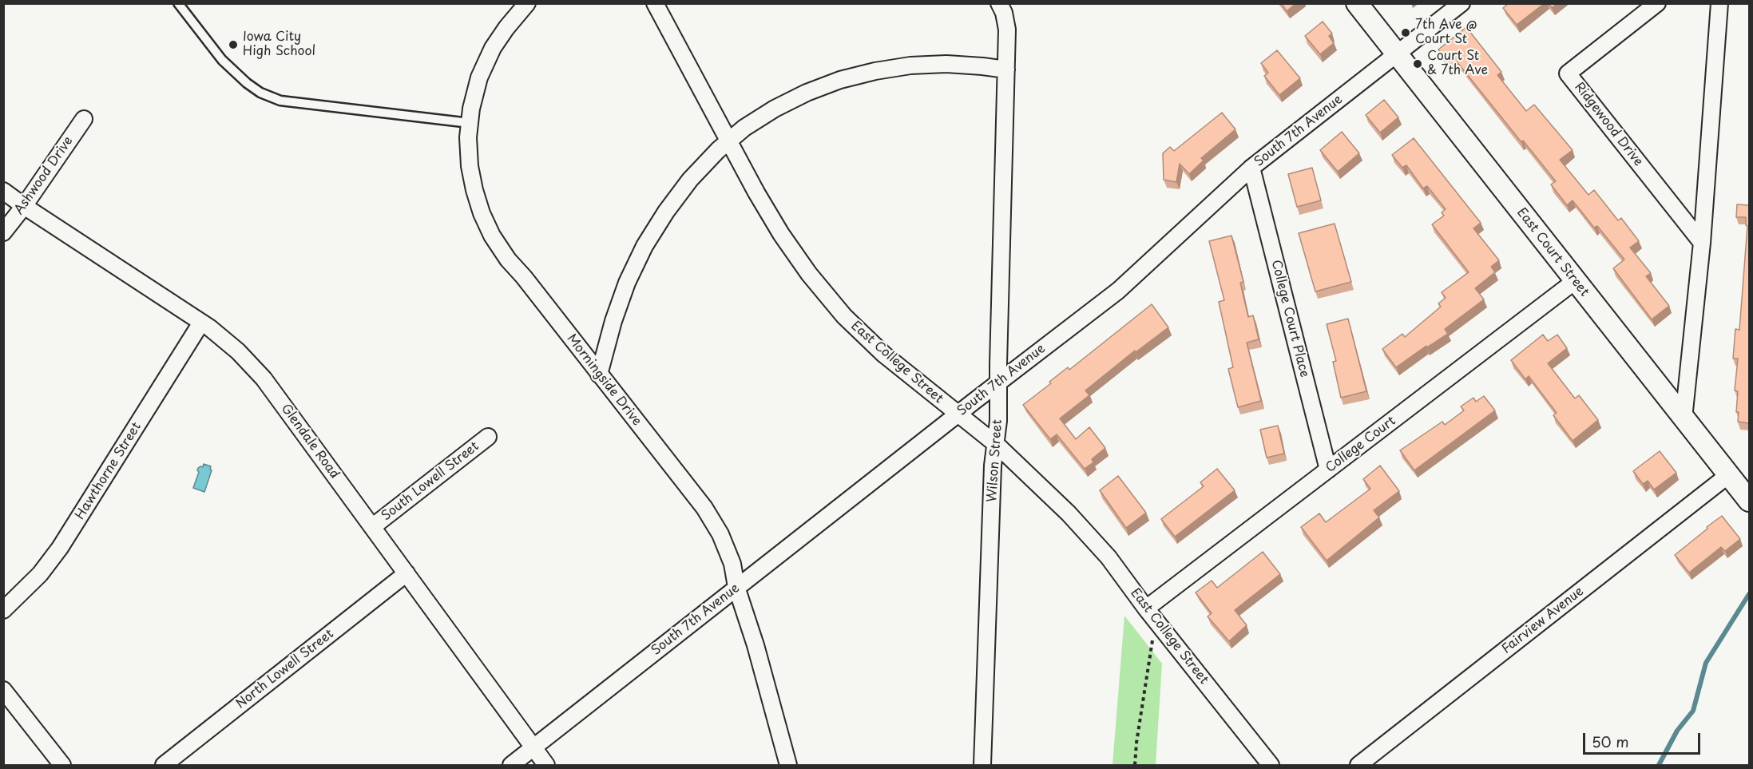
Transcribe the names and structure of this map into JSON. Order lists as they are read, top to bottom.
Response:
{
  "streets": {
    "street": [
      "Ridgewood Drive",
      "South 7th Avenue",
      "Ashwood Drive",
      "East Court Street",
      "College Court Place",
      "East College Street",
      "Morningside Drive",
      "Glendale Road",
      "College Court",
      "Wilson Street",
      "Hawthorne Street",
      "South Lowell Street",
      "Fairview Avenue",
      "North Lowell Street"
    ]
  },
  "crossings": [
    ["South 7th Avenue", "East Court Street"],
    ["South 7th Avenue", "College Court Place"],
    ["South 7th Avenue", "East College Street"],
    ["South 7th Avenue", "Morningside Drive"],
    ["South 7th Avenue", "Glendale Road"],
    ["South 7th Avenue", "Wilson Street"],
    ["Ashwood Drive", "Glendale Road"],
    ["East Court Street", "College Court"],
    ["East Court Street", "Fairview Avenue"],
    ["College Court Place", "College Court"],
    ["East College Street", "College Court"],
    ["East College Street", "Wilson Street"],
    ["Glendale Road", "Hawthorne Street"],
    ["Glendale Road", "South Lowell Street"],
    ["Glendale Road", "North Lowell Street"]
  ],
  "places": ["7th Ave @ Court St", "Iowa City High School", "Court St & 7th Ave"],
  "scale_bar": "50 m"
}
